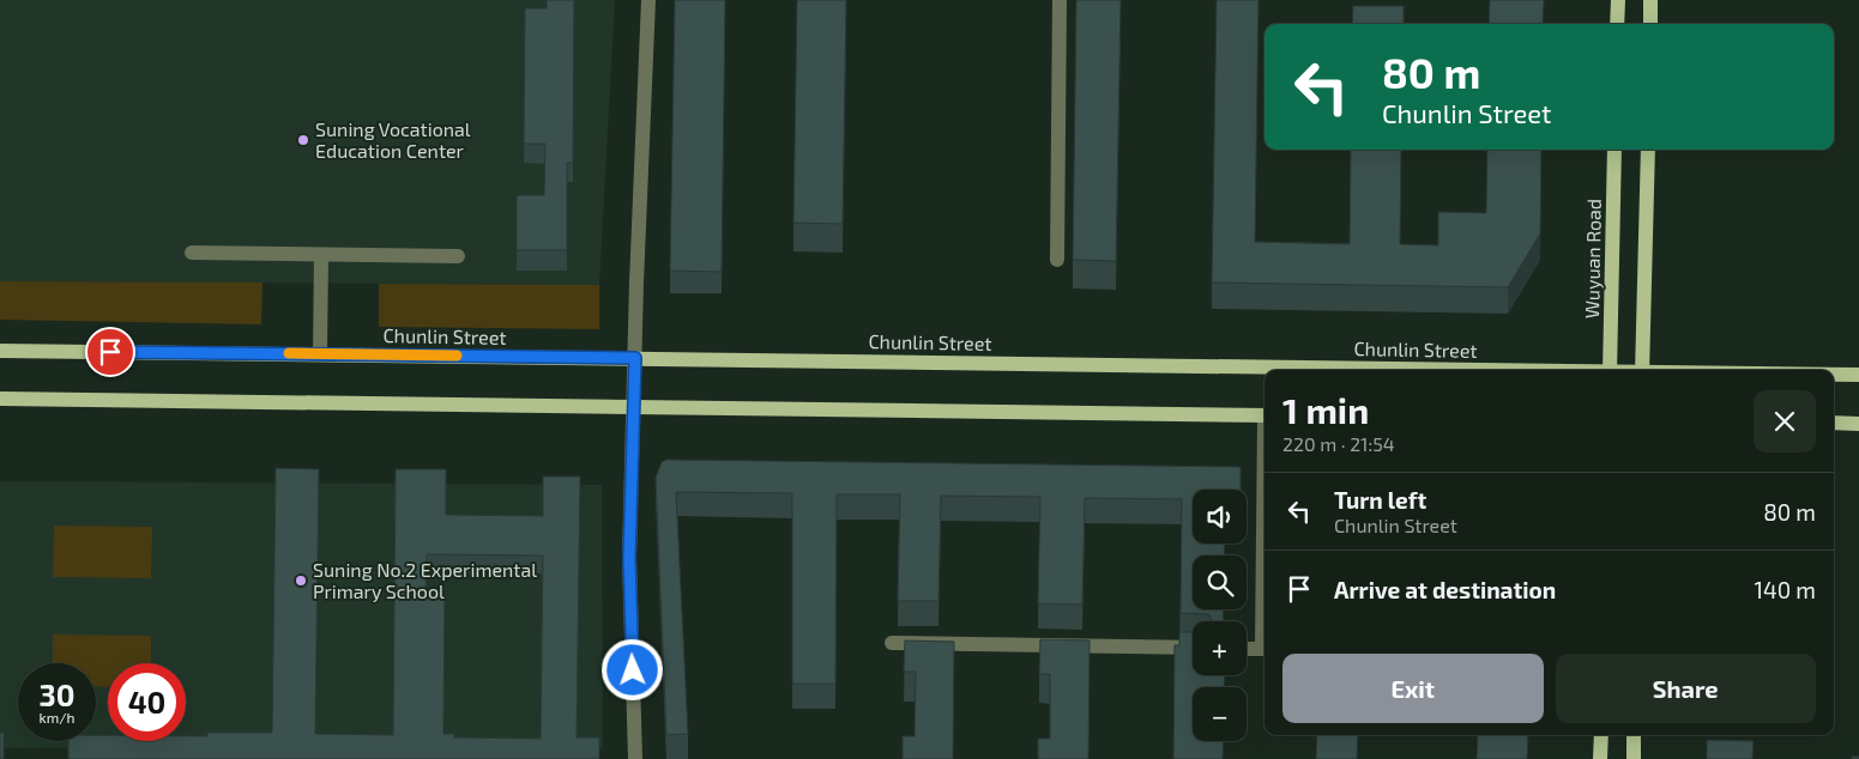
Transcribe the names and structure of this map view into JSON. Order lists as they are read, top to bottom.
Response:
{
  "streets": {
    "main road": ["Wuyuan Road", "Chunlin Street"]
  },
  "places": ["Suning Vocational Education Center", "Suning No.2 Experimental Primary School"],
  "page": {
    "turn": ["80 m", "Chunlin Street"],
    "heading": ["1 min", "220 m · 21:54"],
    "list": [
      {
        "name": "Turn left",
        "note": "Chunlin Street",
        "value": "80 m"
      },
      {
        "name": "Arrive at destination",
        "value": "140 m"
      }
    ],
    "map_buttons": ["+", "−"],
    "buttons": ["Exit", "Share"],
    "speed": "30 km/h",
    "limit": "40"
  }
}
